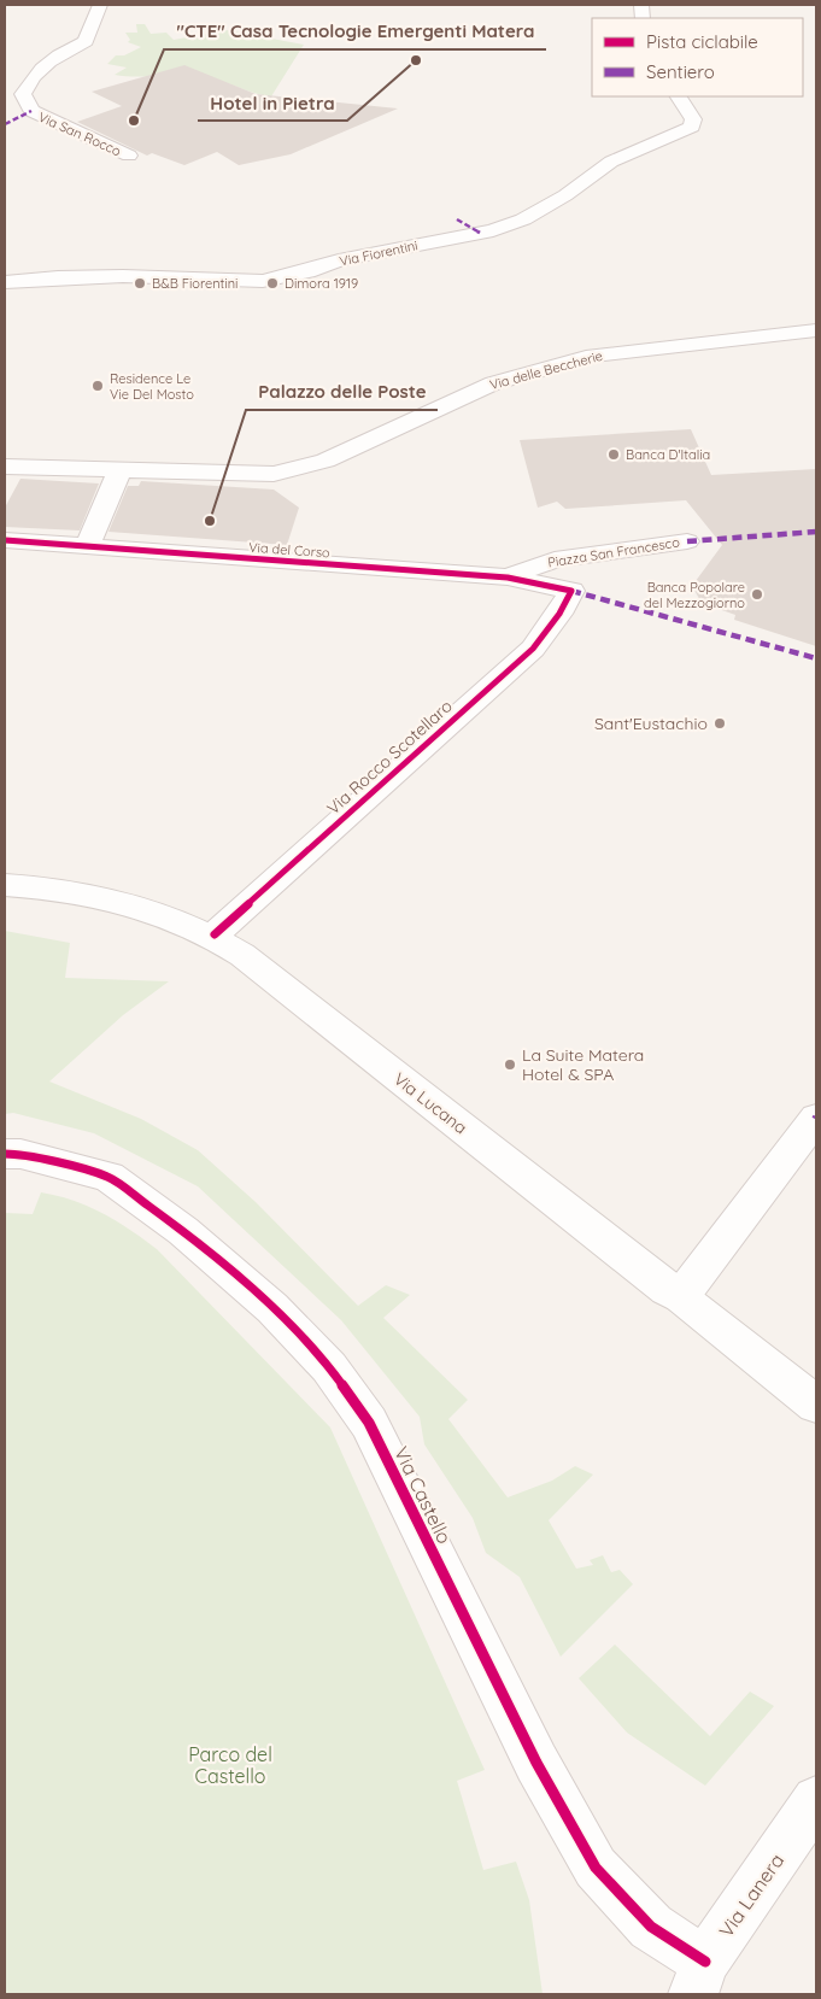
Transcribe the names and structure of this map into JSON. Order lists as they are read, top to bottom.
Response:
{
  "streets": {
    "street": [
      "Via San Rocco",
      "Via Fiorentini",
      "Via delle Beccherie",
      "Via del Corso",
      "Piazza San Francesco",
      "Via Rocco Scotellaro",
      "Via Lucana",
      "Via Castello",
      "Via Lanera"
    ]
  },
  "crossings": [
    ["Via del Corso", "Piazza San Francesco"],
    ["Via del Corso", "Via Rocco Scotellaro"],
    ["Via Rocco Scotellaro", "Via Lucana"],
    ["Via Castello", "Via Lanera"]
  ],
  "parks": ["Parco del Castello"],
  "places": [
    "Hotel in Pietra",
    "\"CTE\" Casa Tecnologie Emergenti Matera",
    "B&B Fiorentini",
    "Dimora 1919",
    "Residence Le Vie Del Mosto",
    "Banca D'Italia",
    "Palazzo delle Poste",
    "Banca Popolare del Mezzogiorno",
    "Sant'Eustachio",
    "La Suite Matera Hotel & SPA"
  ],
  "legend": ["Pista ciclabile", "Sentiero"]
}
